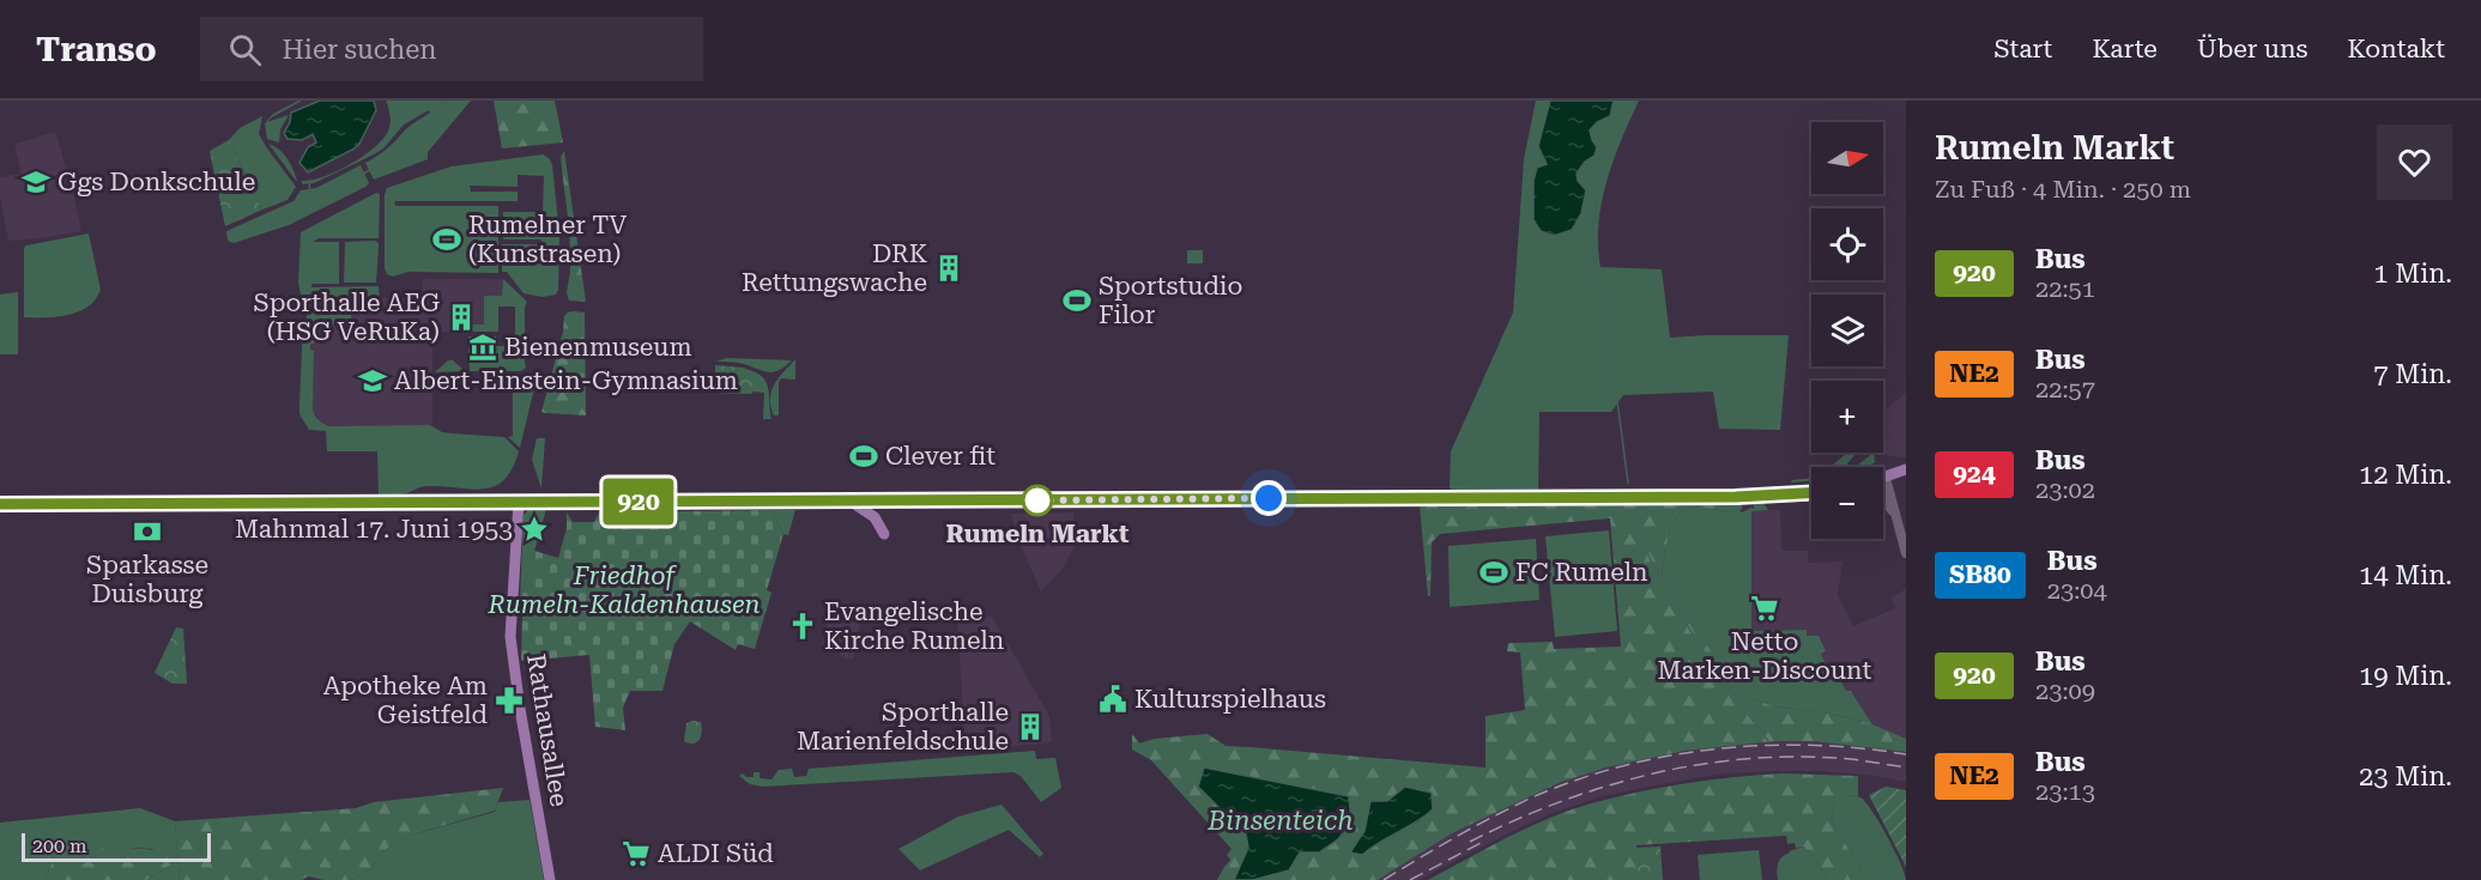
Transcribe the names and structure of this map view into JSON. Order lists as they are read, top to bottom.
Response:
{
  "streets": {
    "main road": ["Rathausallee"]
  },
  "water": ["Binsenteich"],
  "parks": ["Friedhof Rumeln-Kaldenhausen"],
  "places": {
    "school or university": ["Ggs Donkschule", "Albert-Einstein-Gymnasium"],
    "sports": [
      "Rumelner TV (Kunstrasen)",
      "Sportstudio Filor",
      "Clever fit",
      "FC Rumeln"
    ],
    "building": ["DRK Rettungswache", "Sporthalle AEG (HSG VeRuKa)", "Sporthalle Marienfeldschule"],
    "museum": ["Bienenmuseum"],
    "other": ["Rumeln Markt"],
    "place": ["Mahnmal 17. Juni 1953"],
    "bank": ["Sparkasse Duisburg"],
    "supermarket": ["Netto Marken-Discount", "ALDI Süd"],
    "church": ["Evangelische Kirche Rumeln"],
    "public building": ["Kulturspielhaus"],
    "pharmacy": ["Apotheke Am Geistfeld"]
  },
  "lines": ["bus line 920"],
  "scale_bar": "200 m",
  "north": "right",
  "page": {
    "header": "Transo",
    "search": "Hier suchen",
    "nav": [
      "Start",
      "Karte",
      "Über uns",
      "Kontakt"
    ],
    "on_map": "920",
    "heading": ["Rumeln Markt", "Zu Fuß · 4 Min. · 250 m"],
    "map_buttons": ["+", "−"],
    "list": [
      {
        "mark": "920",
        "name": "Bus",
        "note": "22:51",
        "value": "1 Min."
      },
      {
        "mark": "NE2",
        "name": "Bus",
        "note": "22:57",
        "value": "7 Min."
      },
      {
        "mark": "924",
        "name": "Bus",
        "note": "23:02",
        "value": "12 Min."
      },
      {
        "mark": "SB80",
        "name": "Bus",
        "note": "23:04",
        "value": "14 Min."
      },
      {
        "mark": "920",
        "name": "Bus",
        "note": "23:09",
        "value": "19 Min."
      },
      {
        "mark": "NE2",
        "name": "Bus",
        "note": "23:13",
        "value": "23 Min."
      }
    ],
    "scale": "200 m"
  }
}
